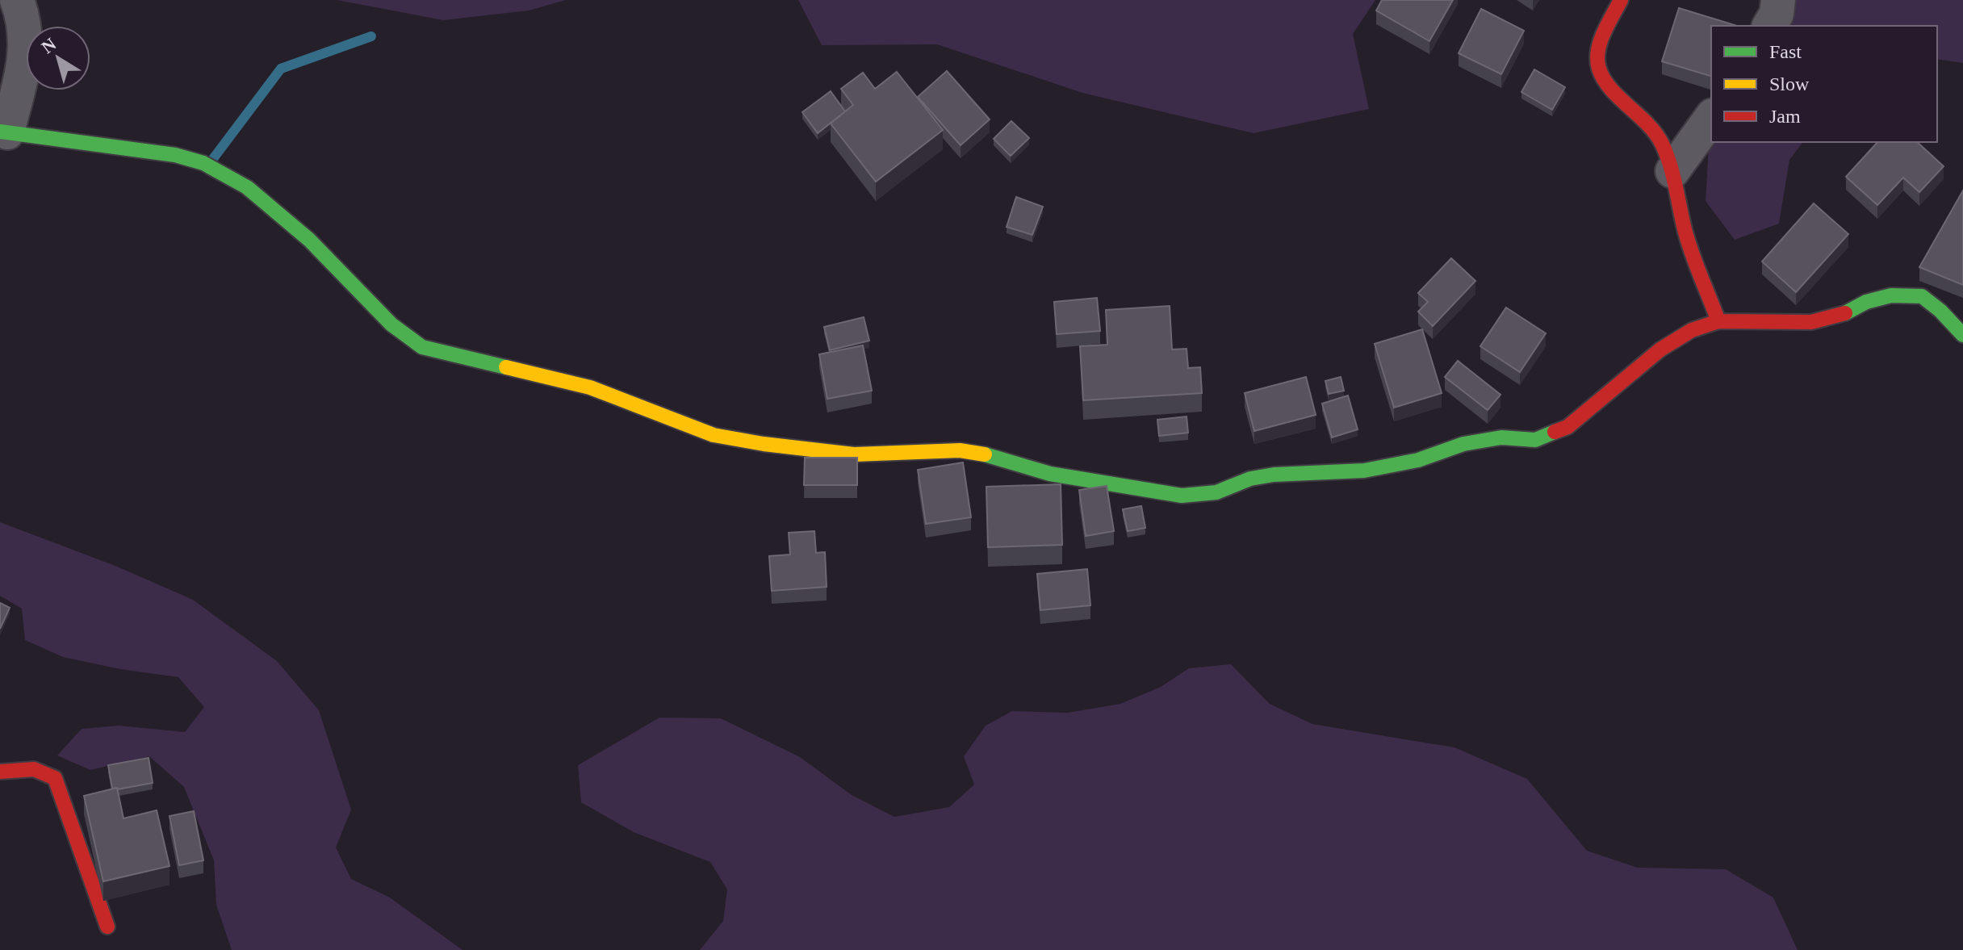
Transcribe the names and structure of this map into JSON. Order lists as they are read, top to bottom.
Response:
{
  "legend": ["Fast", "Slow", "Jam"],
  "north": "top left"
}
